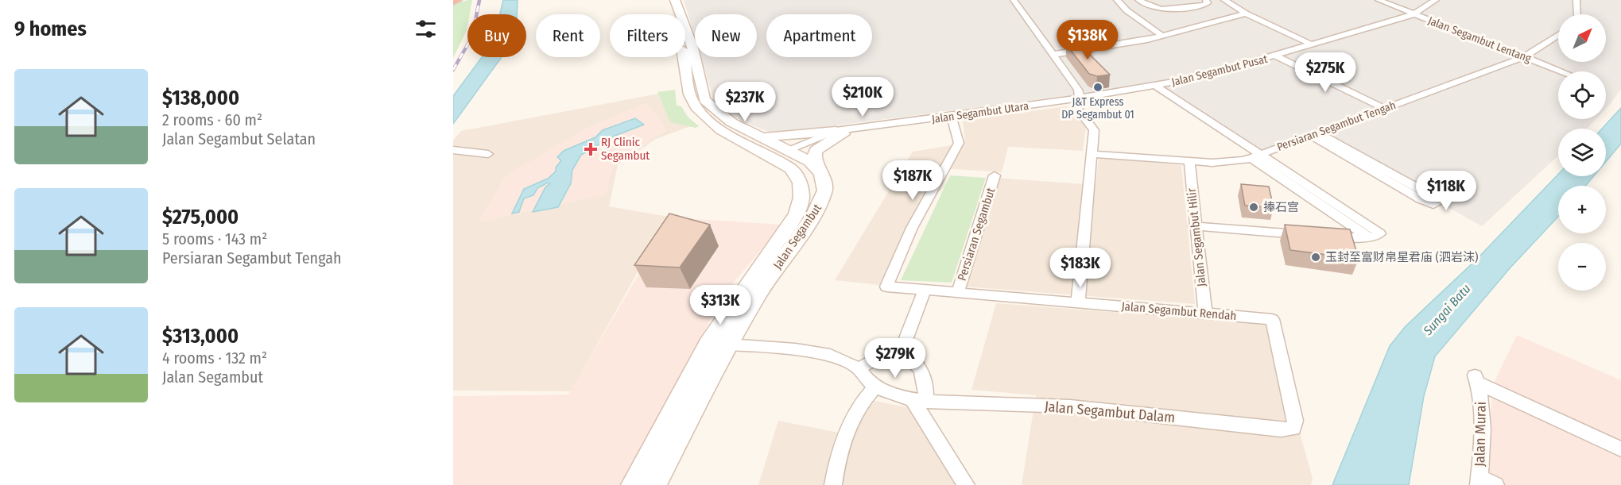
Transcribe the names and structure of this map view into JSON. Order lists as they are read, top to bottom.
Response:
{
  "streets": {
    "main road": ["Jalan Segambut"],
    "street": [
      "Jalan Segambut Lentang",
      "Jalan Segambut Pusat",
      "Jalan Segambut Utara",
      "Persiaran Segambut Tengah",
      "Persiaran Segambut",
      "Jalan Segambut Hilir",
      "Jalan Segambut Rendah",
      "Jalan Segambut Dalam",
      "Jalan Murai"
    ]
  },
  "crossings": [
    ["Jalan Segambut Lentang", "Jalan Segambut Pusat"],
    ["Jalan Segambut Lentang", "Persiaran Segambut Tengah"],
    ["Jalan Segambut Pusat", "Jalan Segambut Utara"],
    ["Jalan Segambut Utara", "Jalan Segambut"],
    ["Jalan Segambut Utara", "Jalan Segambut Rendah"],
    ["Persiaran Segambut Tengah", "Jalan Segambut Hilir"],
    ["Persiaran Segambut", "Jalan Segambut Rendah"],
    ["Jalan Segambut Hilir", "Jalan Segambut Rendah"],
    ["Jalan Segambut Rendah", "Jalan Segambut Dalam"]
  ],
  "water": ["Sungai Batu"],
  "places": {
    "other": ["J&T Express DP Segambut 01", "捧石宫", "玉封至富财帛星君庙 (泗岩沫)"],
    "health": ["RJ Clinic Segambut"]
  },
  "north": "top right",
  "page": {
    "heading": "9 homes",
    "map_buttons": ["+", "−"],
    "chip": [
      "Buy",
      "Rent",
      "Filters",
      "New",
      "Apartment"
    ],
    "price": [
      "$138K",
      "$275K",
      "$210K",
      "$237K",
      "$187K",
      "$118K",
      "$183K",
      "$313K",
      "$279K"
    ],
    "list": [
      {
        "name": "$138,000",
        "note": "2 rooms · 60 m² · Jalan Segambut Selatan"
      },
      {
        "name": "$275,000",
        "note": "5 rooms · 143 m² · Persiaran Segambut Tengah"
      },
      {
        "name": "$313,000",
        "note": "4 rooms · 132 m² · Jalan Segambut"
      }
    ]
  }
}
